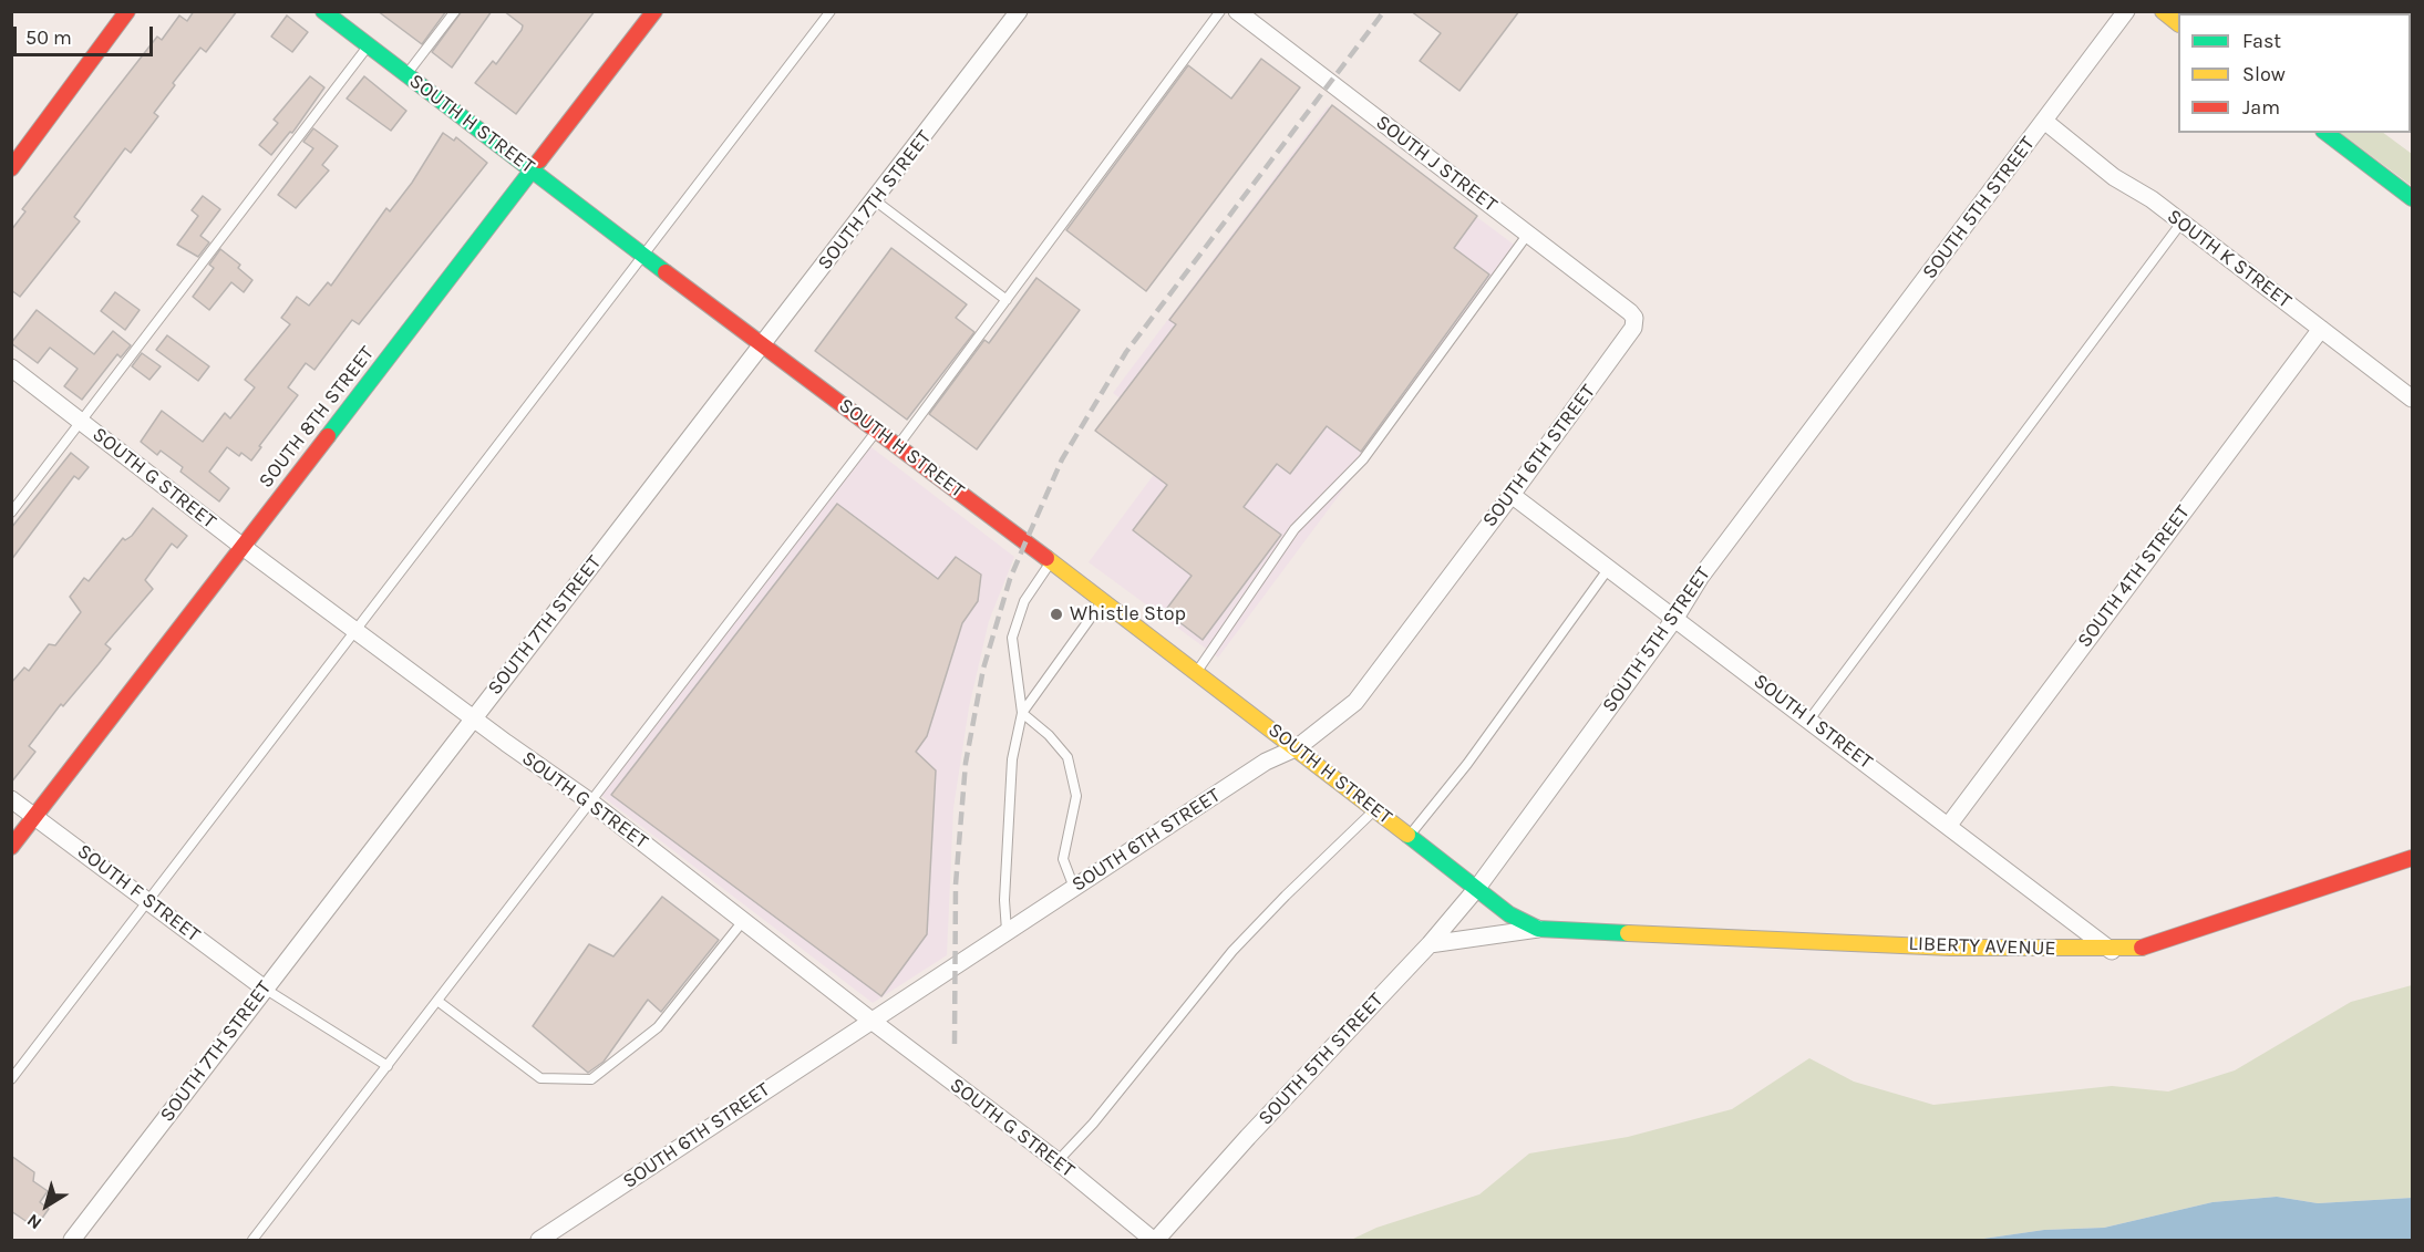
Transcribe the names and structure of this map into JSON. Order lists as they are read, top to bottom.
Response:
{
  "streets": {
    "main road": ["SOUTH H STREET", "SOUTH 8TH STREET", "LIBERTY AVENUE"],
    "street": [
      "SOUTH J STREET",
      "SOUTH 7TH STREET",
      "SOUTH 5TH STREET",
      "SOUTH K STREET",
      "SOUTH 6TH STREET",
      "SOUTH G STREET",
      "SOUTH 4TH STREET",
      "SOUTH I STREET",
      "SOUTH F STREET"
    ]
  },
  "crossings": [
    ["SOUTH H STREET", "SOUTH 7TH STREET"],
    ["SOUTH H STREET", "SOUTH 5TH STREET"],
    ["SOUTH H STREET", "SOUTH 8TH STREET"],
    ["SOUTH H STREET", "SOUTH 6TH STREET"],
    ["SOUTH H STREET", "LIBERTY AVENUE"],
    ["SOUTH J STREET", "SOUTH 6TH STREET"],
    ["SOUTH 7TH STREET", "SOUTH G STREET"],
    ["SOUTH 7TH STREET", "SOUTH F STREET"],
    ["SOUTH 5TH STREET", "SOUTH K STREET"],
    ["SOUTH 5TH STREET", "SOUTH G STREET"],
    ["SOUTH 5TH STREET", "SOUTH I STREET"],
    ["SOUTH 5TH STREET", "LIBERTY AVENUE"],
    ["SOUTH K STREET", "SOUTH 4TH STREET"],
    ["SOUTH 8TH STREET", "SOUTH G STREET"],
    ["SOUTH 8TH STREET", "SOUTH F STREET"],
    ["SOUTH 6TH STREET", "SOUTH G STREET"],
    ["SOUTH 6TH STREET", "SOUTH I STREET"],
    ["SOUTH 4TH STREET", "SOUTH I STREET"],
    ["SOUTH I STREET", "LIBERTY AVENUE"]
  ],
  "places": ["Whistle Stop"],
  "legend": ["Fast", "Slow", "Jam"],
  "scale_bar": "50 m",
  "north": "bottom left"
}
